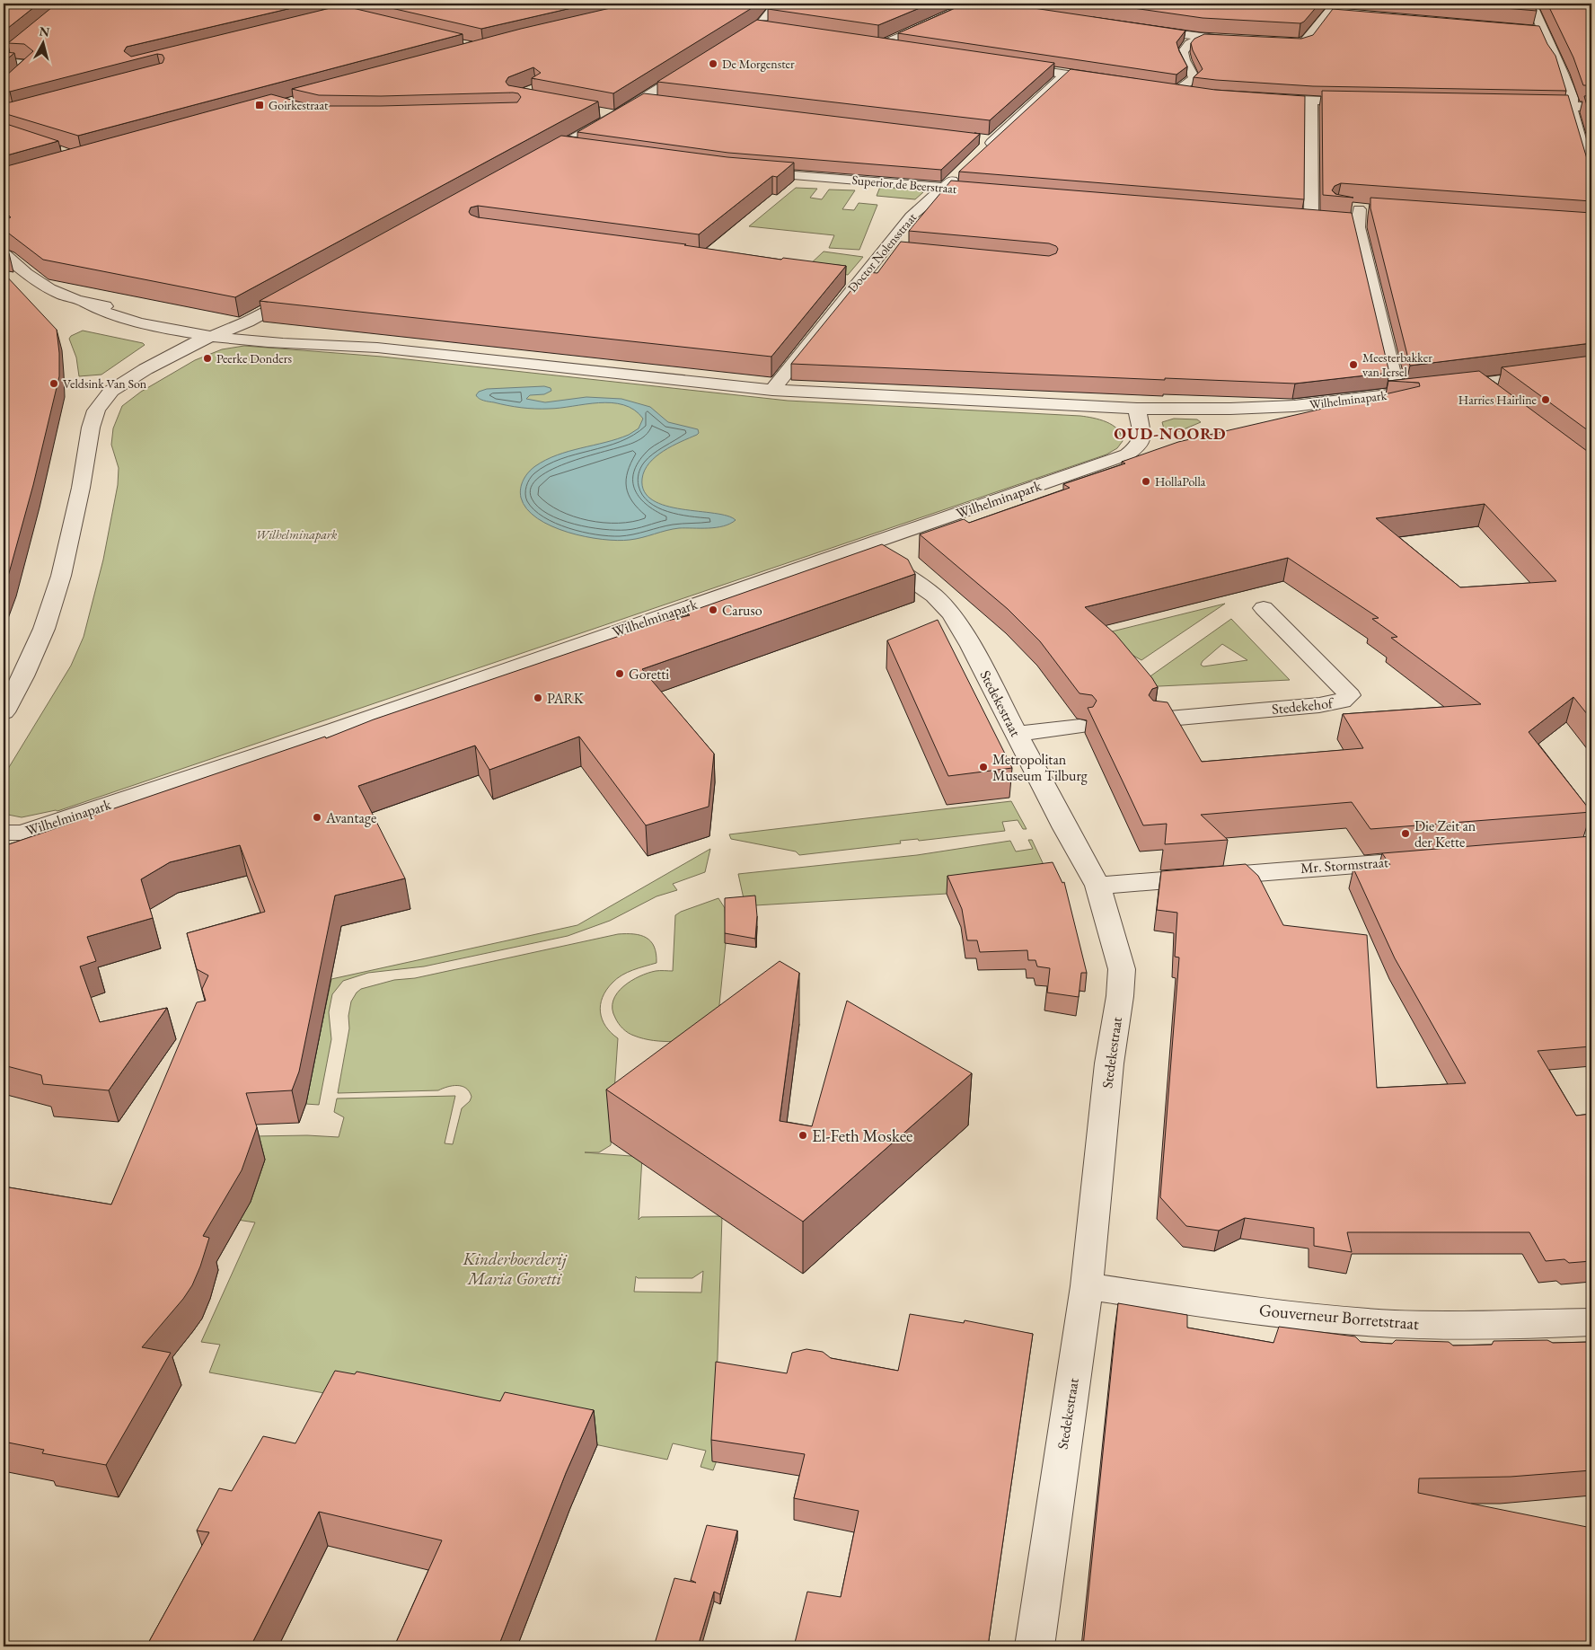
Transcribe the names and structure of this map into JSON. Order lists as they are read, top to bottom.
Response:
{
  "streets": {
    "street": [
      "Superior de Beerstraat",
      "Doctor Nolensstraat",
      "Wilhelminapark",
      "Stedekestraat",
      "Stedekehof",
      "Mr. Stormstraat",
      "Gouverneur Borretstraat"
    ]
  },
  "crossings": [
    ["Superior de Beerstraat", "Doctor Nolensstraat"],
    ["Doctor Nolensstraat", "Wilhelminapark"],
    ["Wilhelminapark", "Stedekestraat"],
    ["Stedekestraat", "Mr. Stormstraat"],
    ["Stedekestraat", "Gouverneur Borretstraat"]
  ],
  "districts": ["OUD-NOORD"],
  "parks": ["Wilhelminapark", "Kinderboerderij Maria Goretti"],
  "places": {
    "other": [
      "De Morgenster",
      "Peerke Donders",
      "Meesterbakker van Iersel",
      "Veldsink Van Son",
      "Harries Hairline",
      "HollaPolla",
      "Caruso",
      "Goretti",
      "PARK",
      "Metropolitan Museum Tilburg",
      "Avantage",
      "Die Zeit an der Kette",
      "El-Feth Moskee"
    ],
    "transit": ["Goirkestraat"]
  },
  "north": "top"
}
